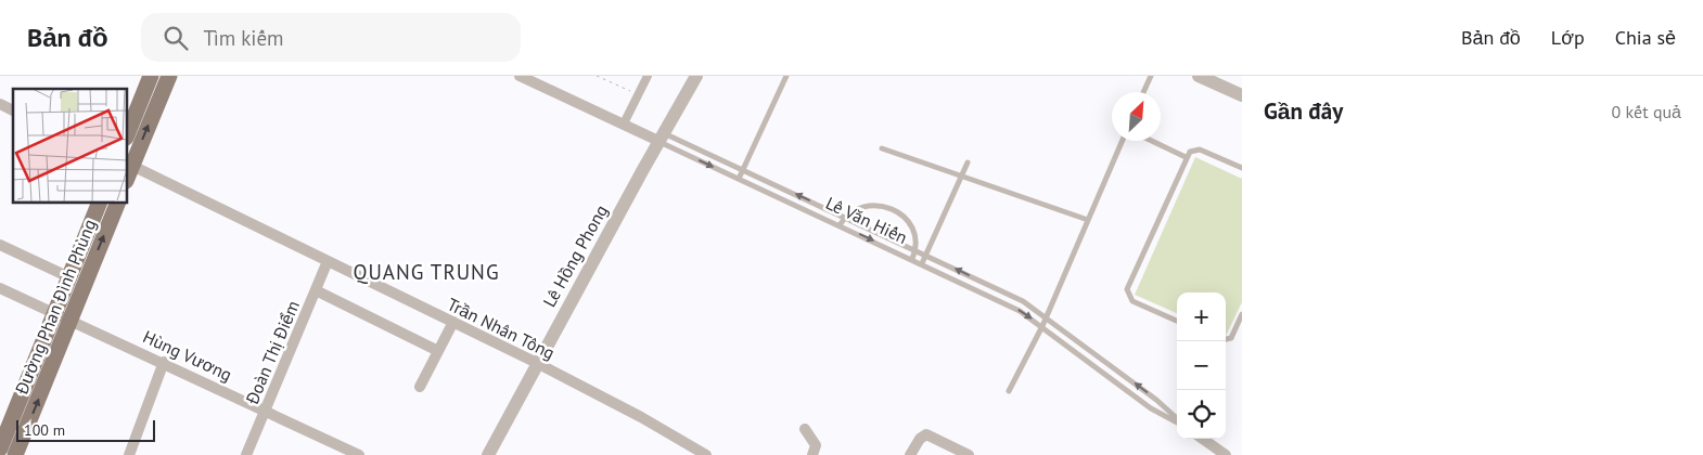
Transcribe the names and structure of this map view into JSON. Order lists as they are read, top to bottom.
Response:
{
  "streets": {
    "main road": ["Đường Phan Đình Phùng"],
    "street": [
      "Lê Văn Hiến",
      "Lê Hồng Phong",
      "Trần Nhân Tông",
      "Đoàn Thị Điểm",
      "Hùng Vương"
    ]
  },
  "crossings": [
    ["Lê Văn Hiến", "Lê Hồng Phong"],
    ["Lê Hồng Phong", "Trần Nhân Tông"],
    ["Đường Phan Đình Phùng", "Hùng Vương"],
    ["Trần Nhân Tông", "Đoàn Thị Điểm"],
    ["Đoàn Thị Điểm", "Hùng Vương"]
  ],
  "districts": ["QUANG TRUNG"],
  "scale_bar": "100 m",
  "north": "top right",
  "page": {
    "header": "Bản đồ",
    "search": "Tìm kiếm",
    "nav": ["Bản đồ", "Lớp", "Chia sẻ"],
    "heading": ["Gần đây", "0 kết quả"],
    "map_buttons": ["+", "−"],
    "scale": "100 m"
  }
}
